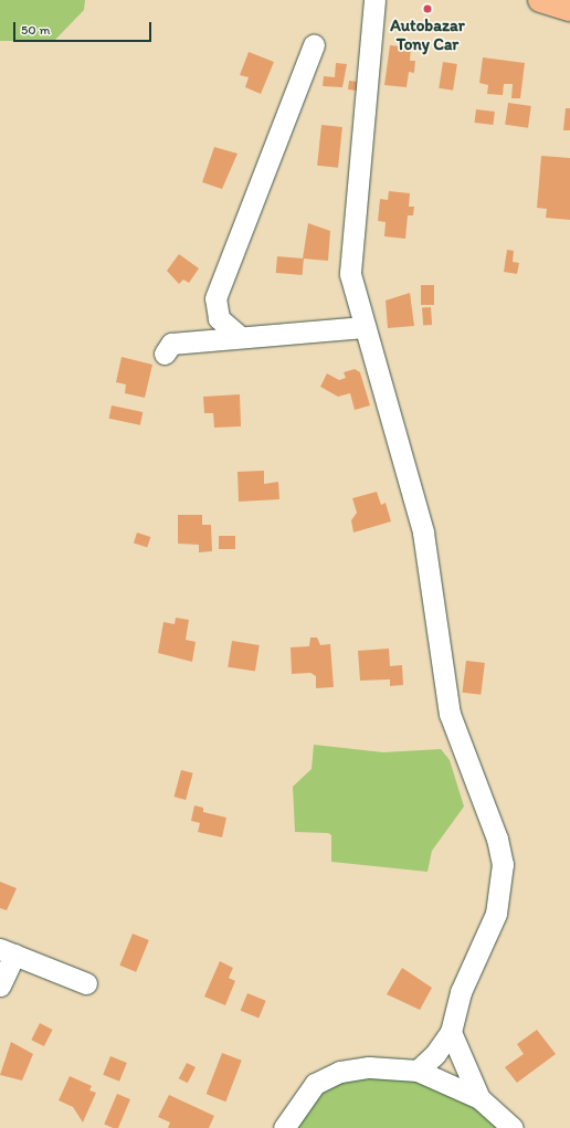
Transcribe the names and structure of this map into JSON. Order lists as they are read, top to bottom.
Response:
{
  "places": ["Autobazar Tony Car"],
  "scale_bar": "50 m"
}
